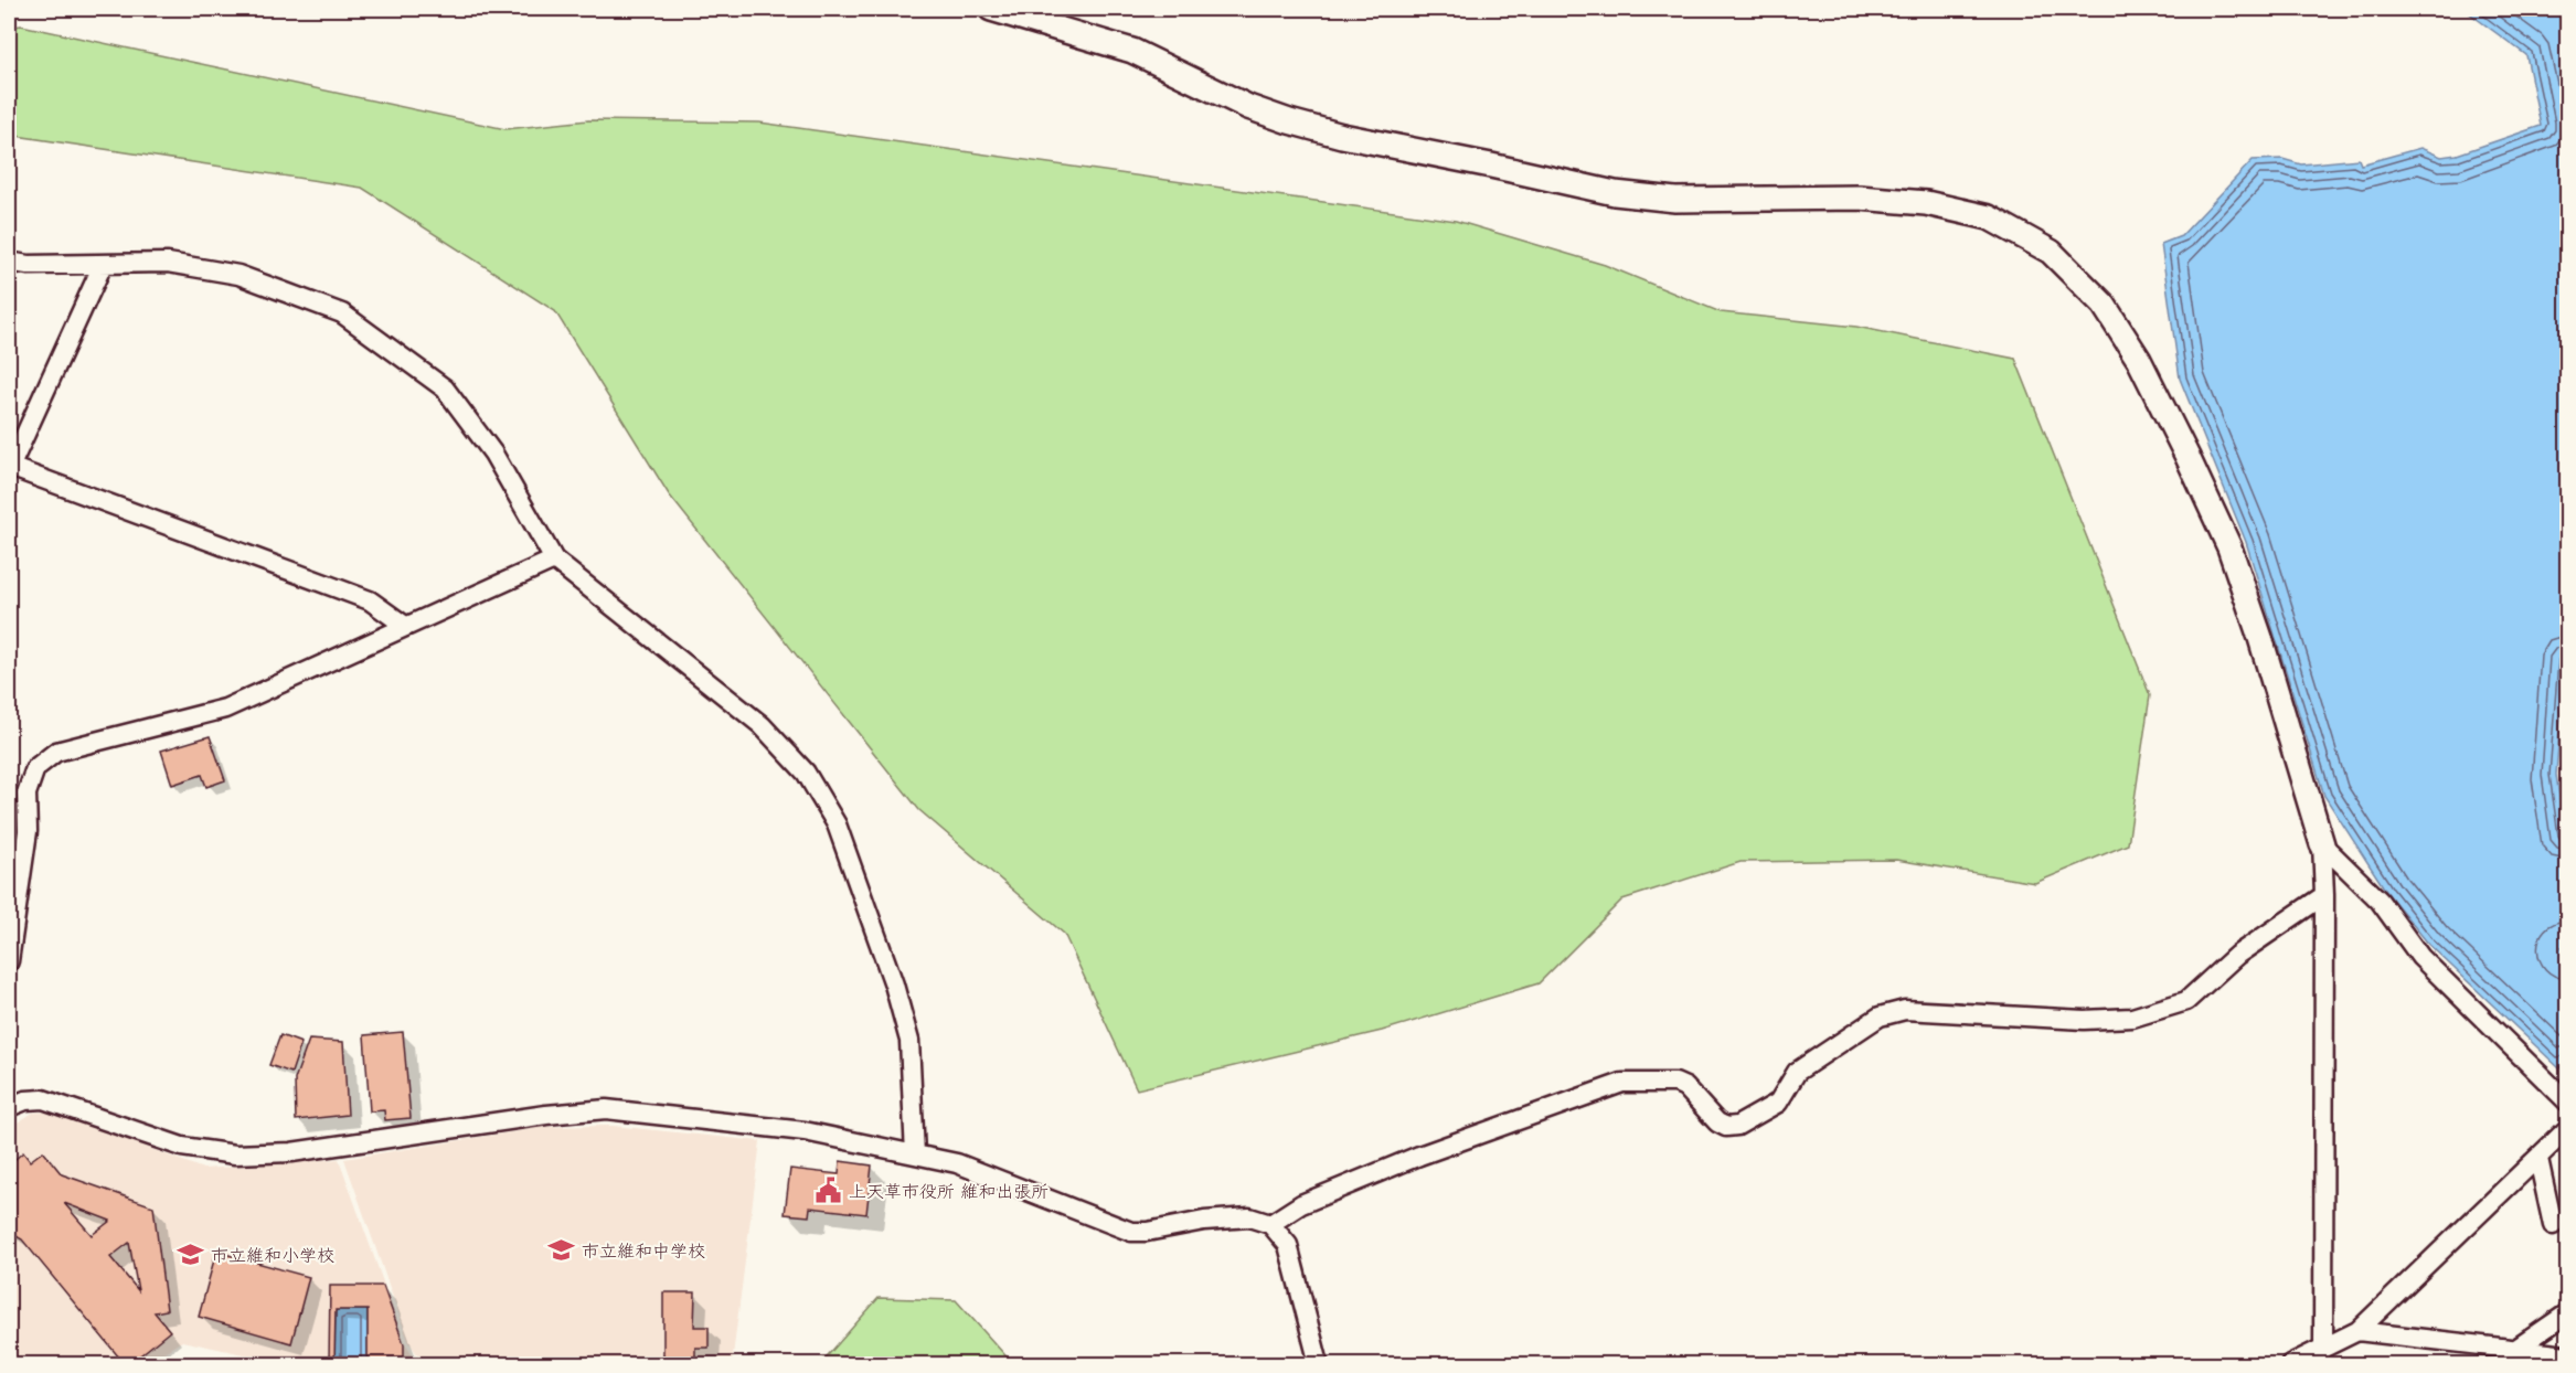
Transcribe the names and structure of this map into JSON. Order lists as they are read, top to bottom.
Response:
{
  "places": {
    "public building": ["上天草市役所 維和出張所"],
    "school or university": ["市立維和中学校", "市立維和小学校"]
  }
}
